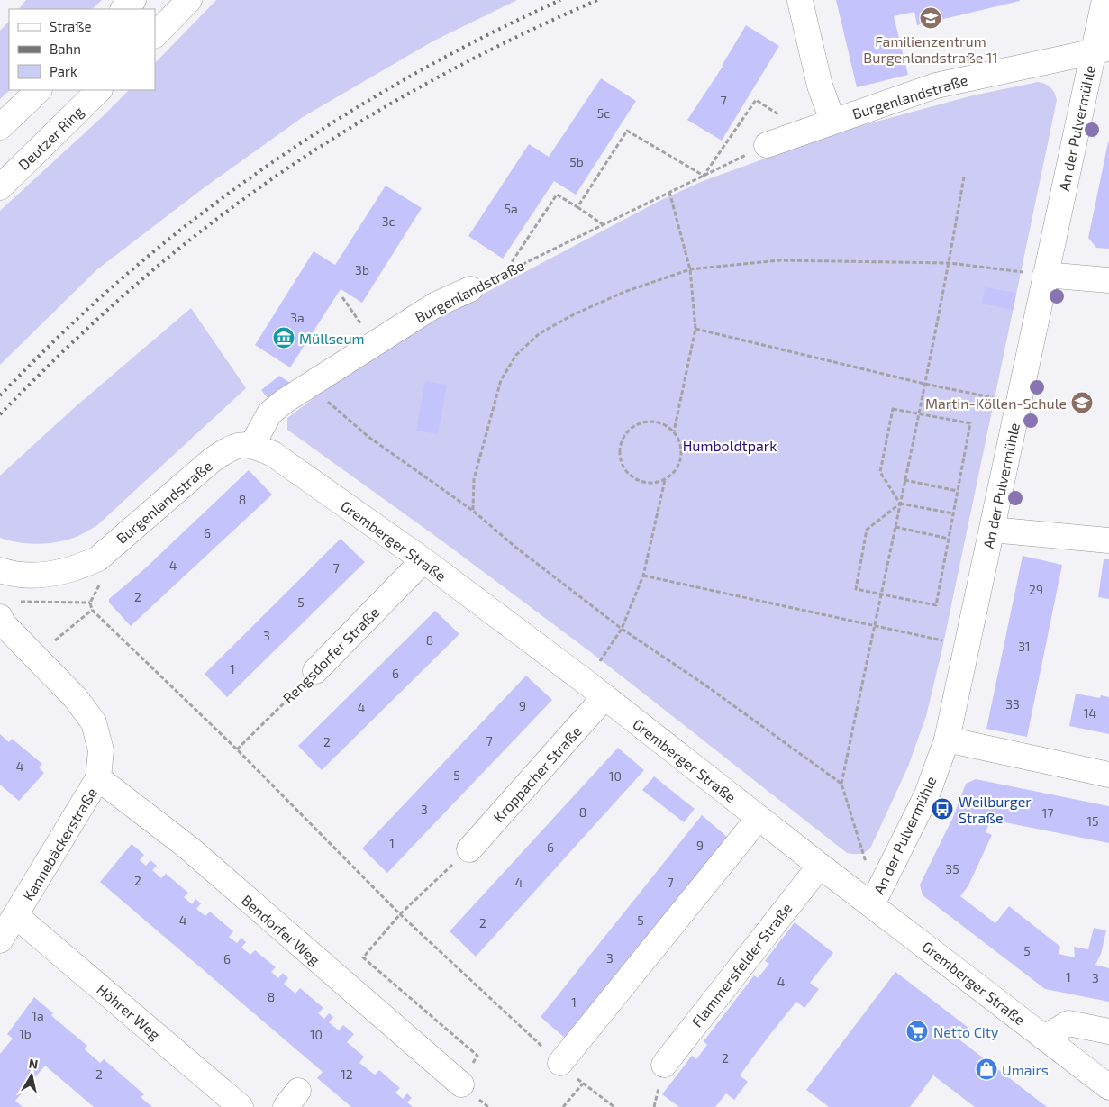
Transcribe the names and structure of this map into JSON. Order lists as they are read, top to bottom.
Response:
{
  "streets": {
    "street": [
      "Burgenlandstraße",
      "An der Pulvermühle",
      "Deutzer Ring",
      "Gremberger Straße",
      "Rengsdorfer Straße",
      "Kroppacher Straße",
      "Kannebäckerstraße",
      "Bendorfer Weg",
      "Flammersfelder Straße",
      "Höhrer Weg"
    ]
  },
  "crossings": [
    ["Burgenlandstraße", "An der Pulvermühle"],
    ["Burgenlandstraße", "Gremberger Straße"],
    ["An der Pulvermühle", "Gremberger Straße"],
    ["Gremberger Straße", "Rengsdorfer Straße"],
    ["Gremberger Straße", "Kroppacher Straße"],
    ["Gremberger Straße", "Flammersfelder Straße"],
    ["Kannebäckerstraße", "Bendorfer Weg"],
    ["Kannebäckerstraße", "Höhrer Weg"]
  ],
  "parks": ["Humboldtpark"],
  "places": {
    "school or university": ["Familienzentrum Burgenlandstraße 11", "Martin-Köllen-Schule"],
    "museum": ["Müllseum"],
    "bus stop": ["Weilburger Straße"],
    "supermarket": ["Netto City"],
    "shop": ["Umairs"]
  },
  "house_numbers": [
    "7",
    "5c",
    "5b",
    "5a",
    "3c",
    "3b",
    "3a",
    "8",
    "6",
    "4",
    "7",
    "29",
    "2",
    "5",
    "3",
    "8",
    "31",
    "1",
    "6",
    "33",
    "9",
    "4",
    "14",
    "7",
    "2",
    "4",
    "5",
    "10",
    "3",
    "8",
    "17",
    "15",
    "1",
    "9",
    "6",
    "35",
    "2",
    "4",
    "7",
    "4",
    "5",
    "2",
    "5",
    "3",
    "6",
    "1",
    "3",
    "4",
    "8",
    "1",
    "1a",
    "1b",
    "10",
    "2",
    "2",
    "12"
  ],
  "legend": ["Straße", "Bahn", "Park"],
  "north": "top"
}
